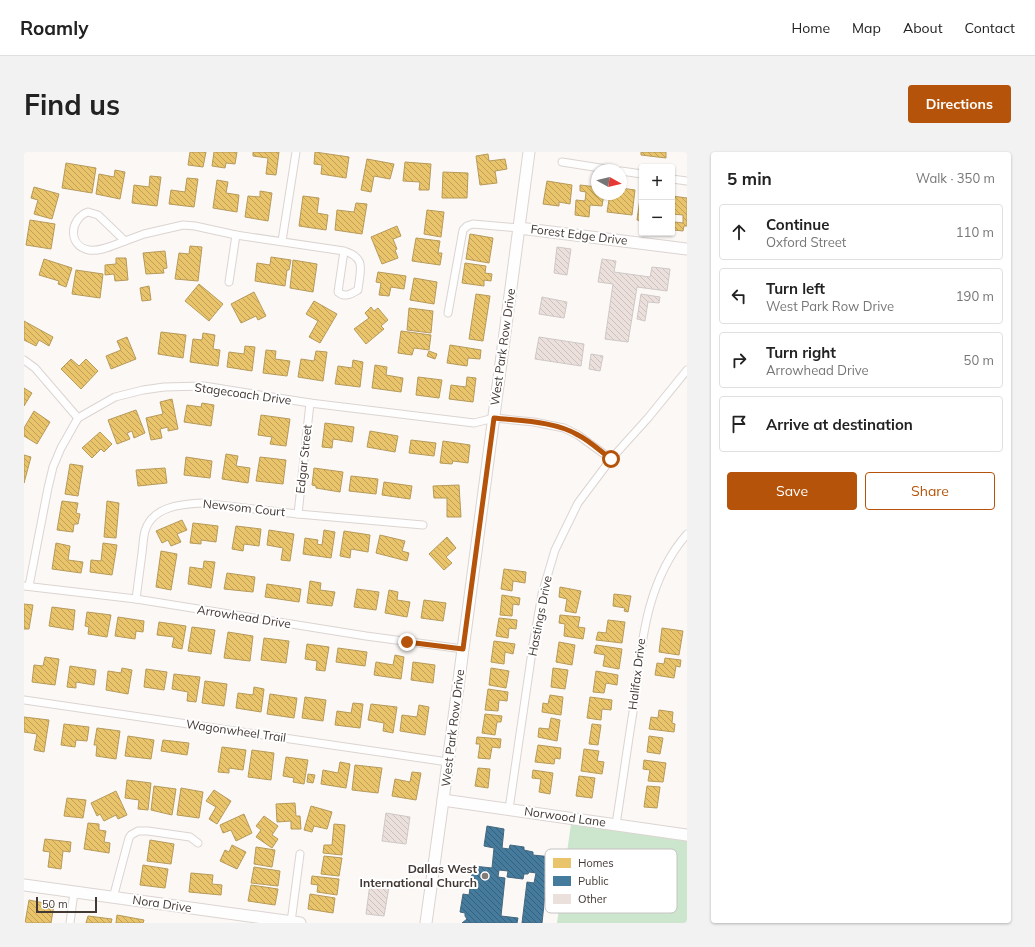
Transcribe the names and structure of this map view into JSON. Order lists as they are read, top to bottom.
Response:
{
  "streets": {
    "main road": [
      "Forest Edge Drive",
      "West Park Row Drive",
      "Norwood Lane",
      "Nora Drive"
    ],
    "street": [
      "Stagecoach Drive",
      "Edgar Street",
      "Newsom Court",
      "Hastings Drive",
      "Arrowhead Drive",
      "Halifax Drive",
      "Wagonwheel Trail"
    ]
  },
  "crossings": [
    ["Forest Edge Drive", "West Park Row Drive"],
    ["West Park Row Drive", "Stagecoach Drive"],
    ["West Park Row Drive", "Arrowhead Drive"],
    ["West Park Row Drive", "Wagonwheel Trail"],
    ["West Park Row Drive", "Norwood Lane"],
    ["Stagecoach Drive", "Edgar Street"],
    ["Stagecoach Drive", "Hastings Drive"],
    ["Stagecoach Drive", "Arrowhead Drive"],
    ["Edgar Street", "Newsom Court"],
    ["Newsom Court", "Arrowhead Drive"],
    ["Hastings Drive", "Norwood Lane"],
    ["Halifax Drive", "Norwood Lane"]
  ],
  "places": ["Dallas West International Church"],
  "legend": ["Homes", "Public", "Other"],
  "scale_bar": "50 m",
  "north": "right",
  "page": {
    "header": "Roamly",
    "nav": [
      "Home",
      "Map",
      "About",
      "Contact"
    ],
    "buttons": [
      "Directions",
      ["Save", "Share"]
    ],
    "title": "Find us",
    "heading": ["5 min", "Walk · 350 m"],
    "map_buttons": ["+", "−"],
    "list": [
      ["Continue", "Oxford Street", "110 m"],
      ["Turn left", "West Park Row Drive", "190 m"],
      ["Turn right", "Arrowhead Drive", "50 m"],
      "Arrive at destination"
    ],
    "scale": "50 m"
  }
}
